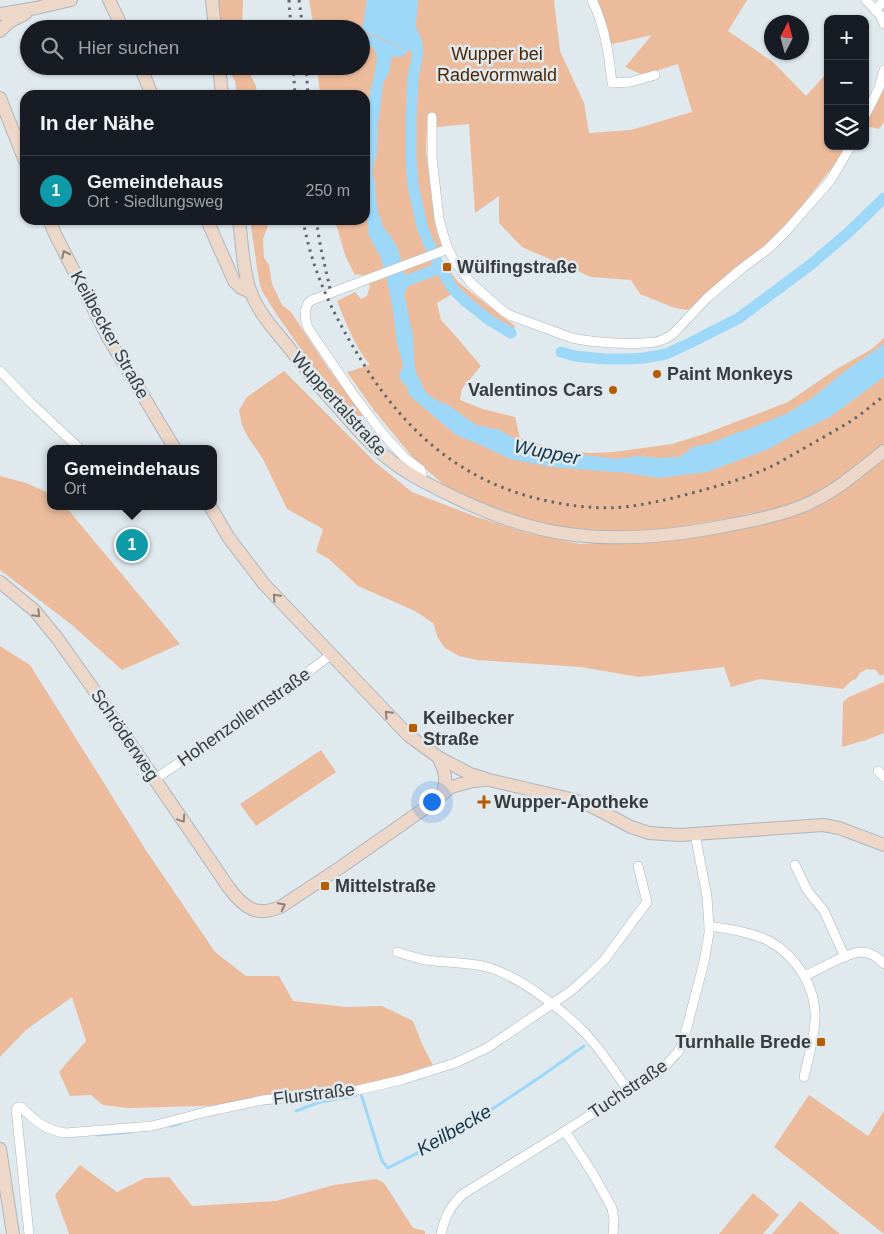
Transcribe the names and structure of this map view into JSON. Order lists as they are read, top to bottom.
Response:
{
  "streets": {
    "main road": ["Keilbecker Straße", "Wuppertalstraße", "Schröderweg"],
    "street": ["Hohenzollernstraße", "Tuchstraße", "Flurstraße"]
  },
  "crossings": [
    ["Hohenzollernstraße", "Schröderweg"]
  ],
  "one_way": ["Keilbecker Straße"],
  "water": ["Wupper", "Keilbecke"],
  "parks": ["Wupper bei Radevormwald"],
  "places": {
    "transit": [
      "Wülfingstraße",
      "Keilbecker Straße",
      "Mittelstraße",
      "Turnhalle Brede"
    ],
    "other": ["Paint Monkeys", "Valentinos Cars"],
    "health": ["Wupper-Apotheke"]
  },
  "north": "top",
  "page": {
    "map_buttons": ["+", "−"],
    "search": "Hier suchen",
    "heading": "In der Nähe",
    "list": [
      {
        "mark": "1",
        "name": "Gemeindehaus",
        "note": "Ort · Siedlungsweg",
        "value": "250 m"
      }
    ],
    "popup": ["Gemeindehaus", "Ort"],
    "pins": "1"
  }
}
